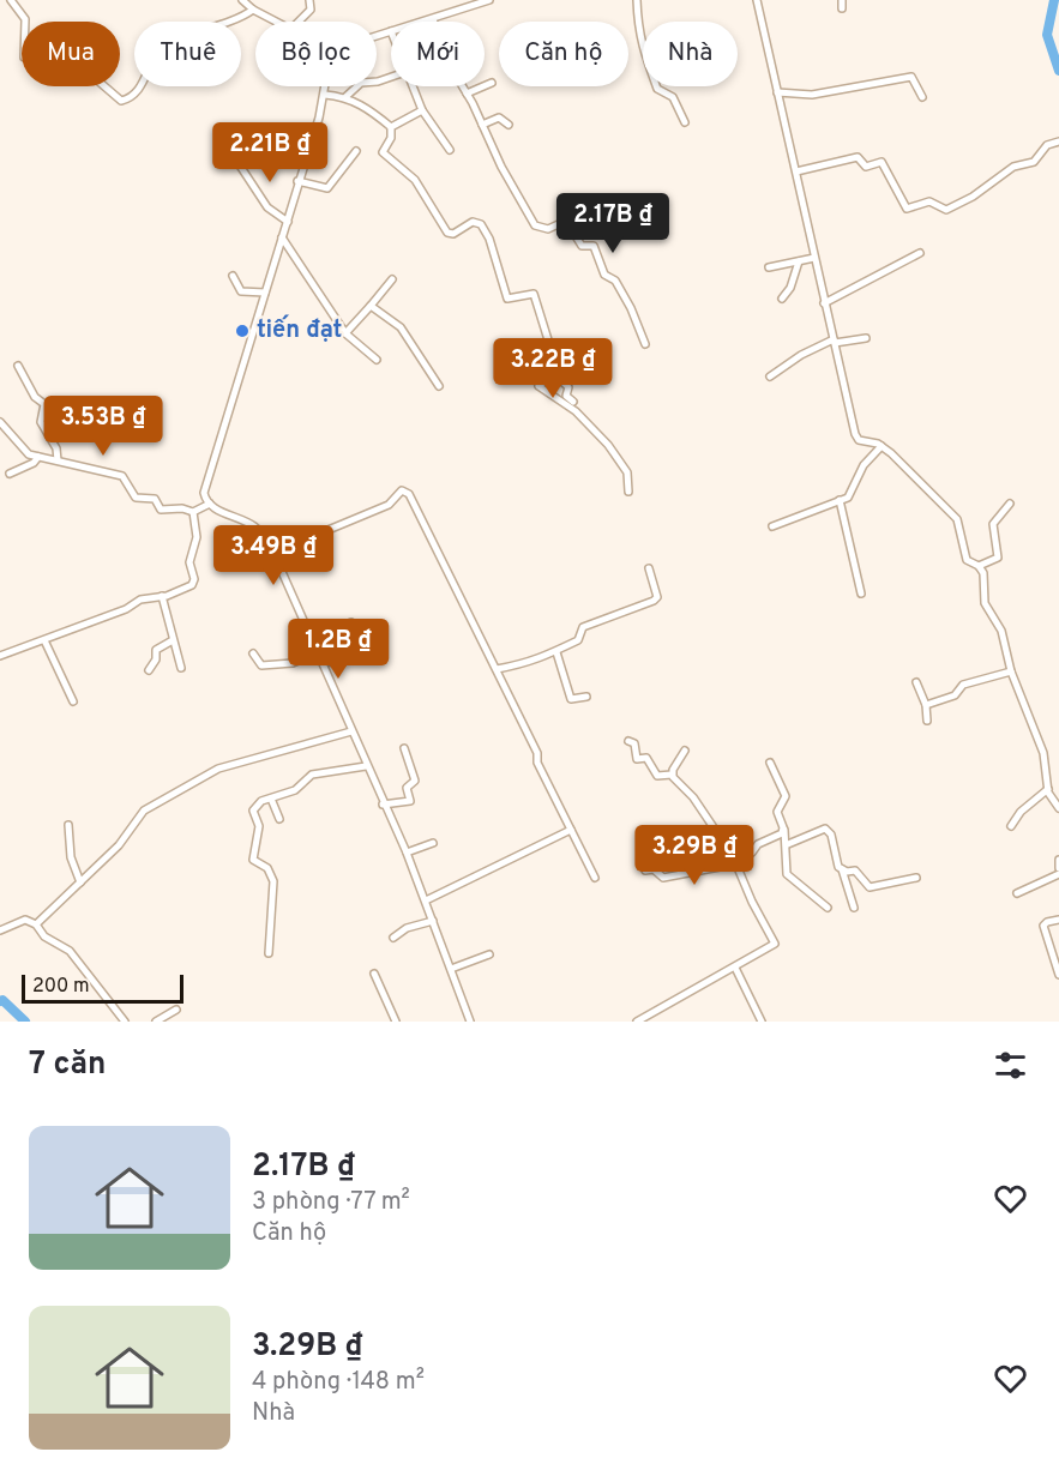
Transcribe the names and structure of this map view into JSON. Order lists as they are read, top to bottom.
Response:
{
  "places": ["tiến đạt"],
  "scale_bar": "200 m",
  "page": {
    "chip": [
      "Mua",
      "Thuê",
      "Bộ lọc",
      "Mới",
      "Căn hộ",
      "Nhà"
    ],
    "price": [
      "2.21B ₫",
      "2.17B ₫",
      "3.22B ₫",
      "3.53B ₫",
      "3.49B ₫",
      "1.2B ₫",
      "3.29B ₫"
    ],
    "scale": "200 m",
    "heading": "7 căn",
    "list": [
      {
        "name": "2.17B ₫",
        "note": "3 phòng · 77 m² · Căn hộ"
      },
      {
        "name": "3.29B ₫",
        "note": "4 phòng · 148 m² · Nhà"
      }
    ]
  }
}
